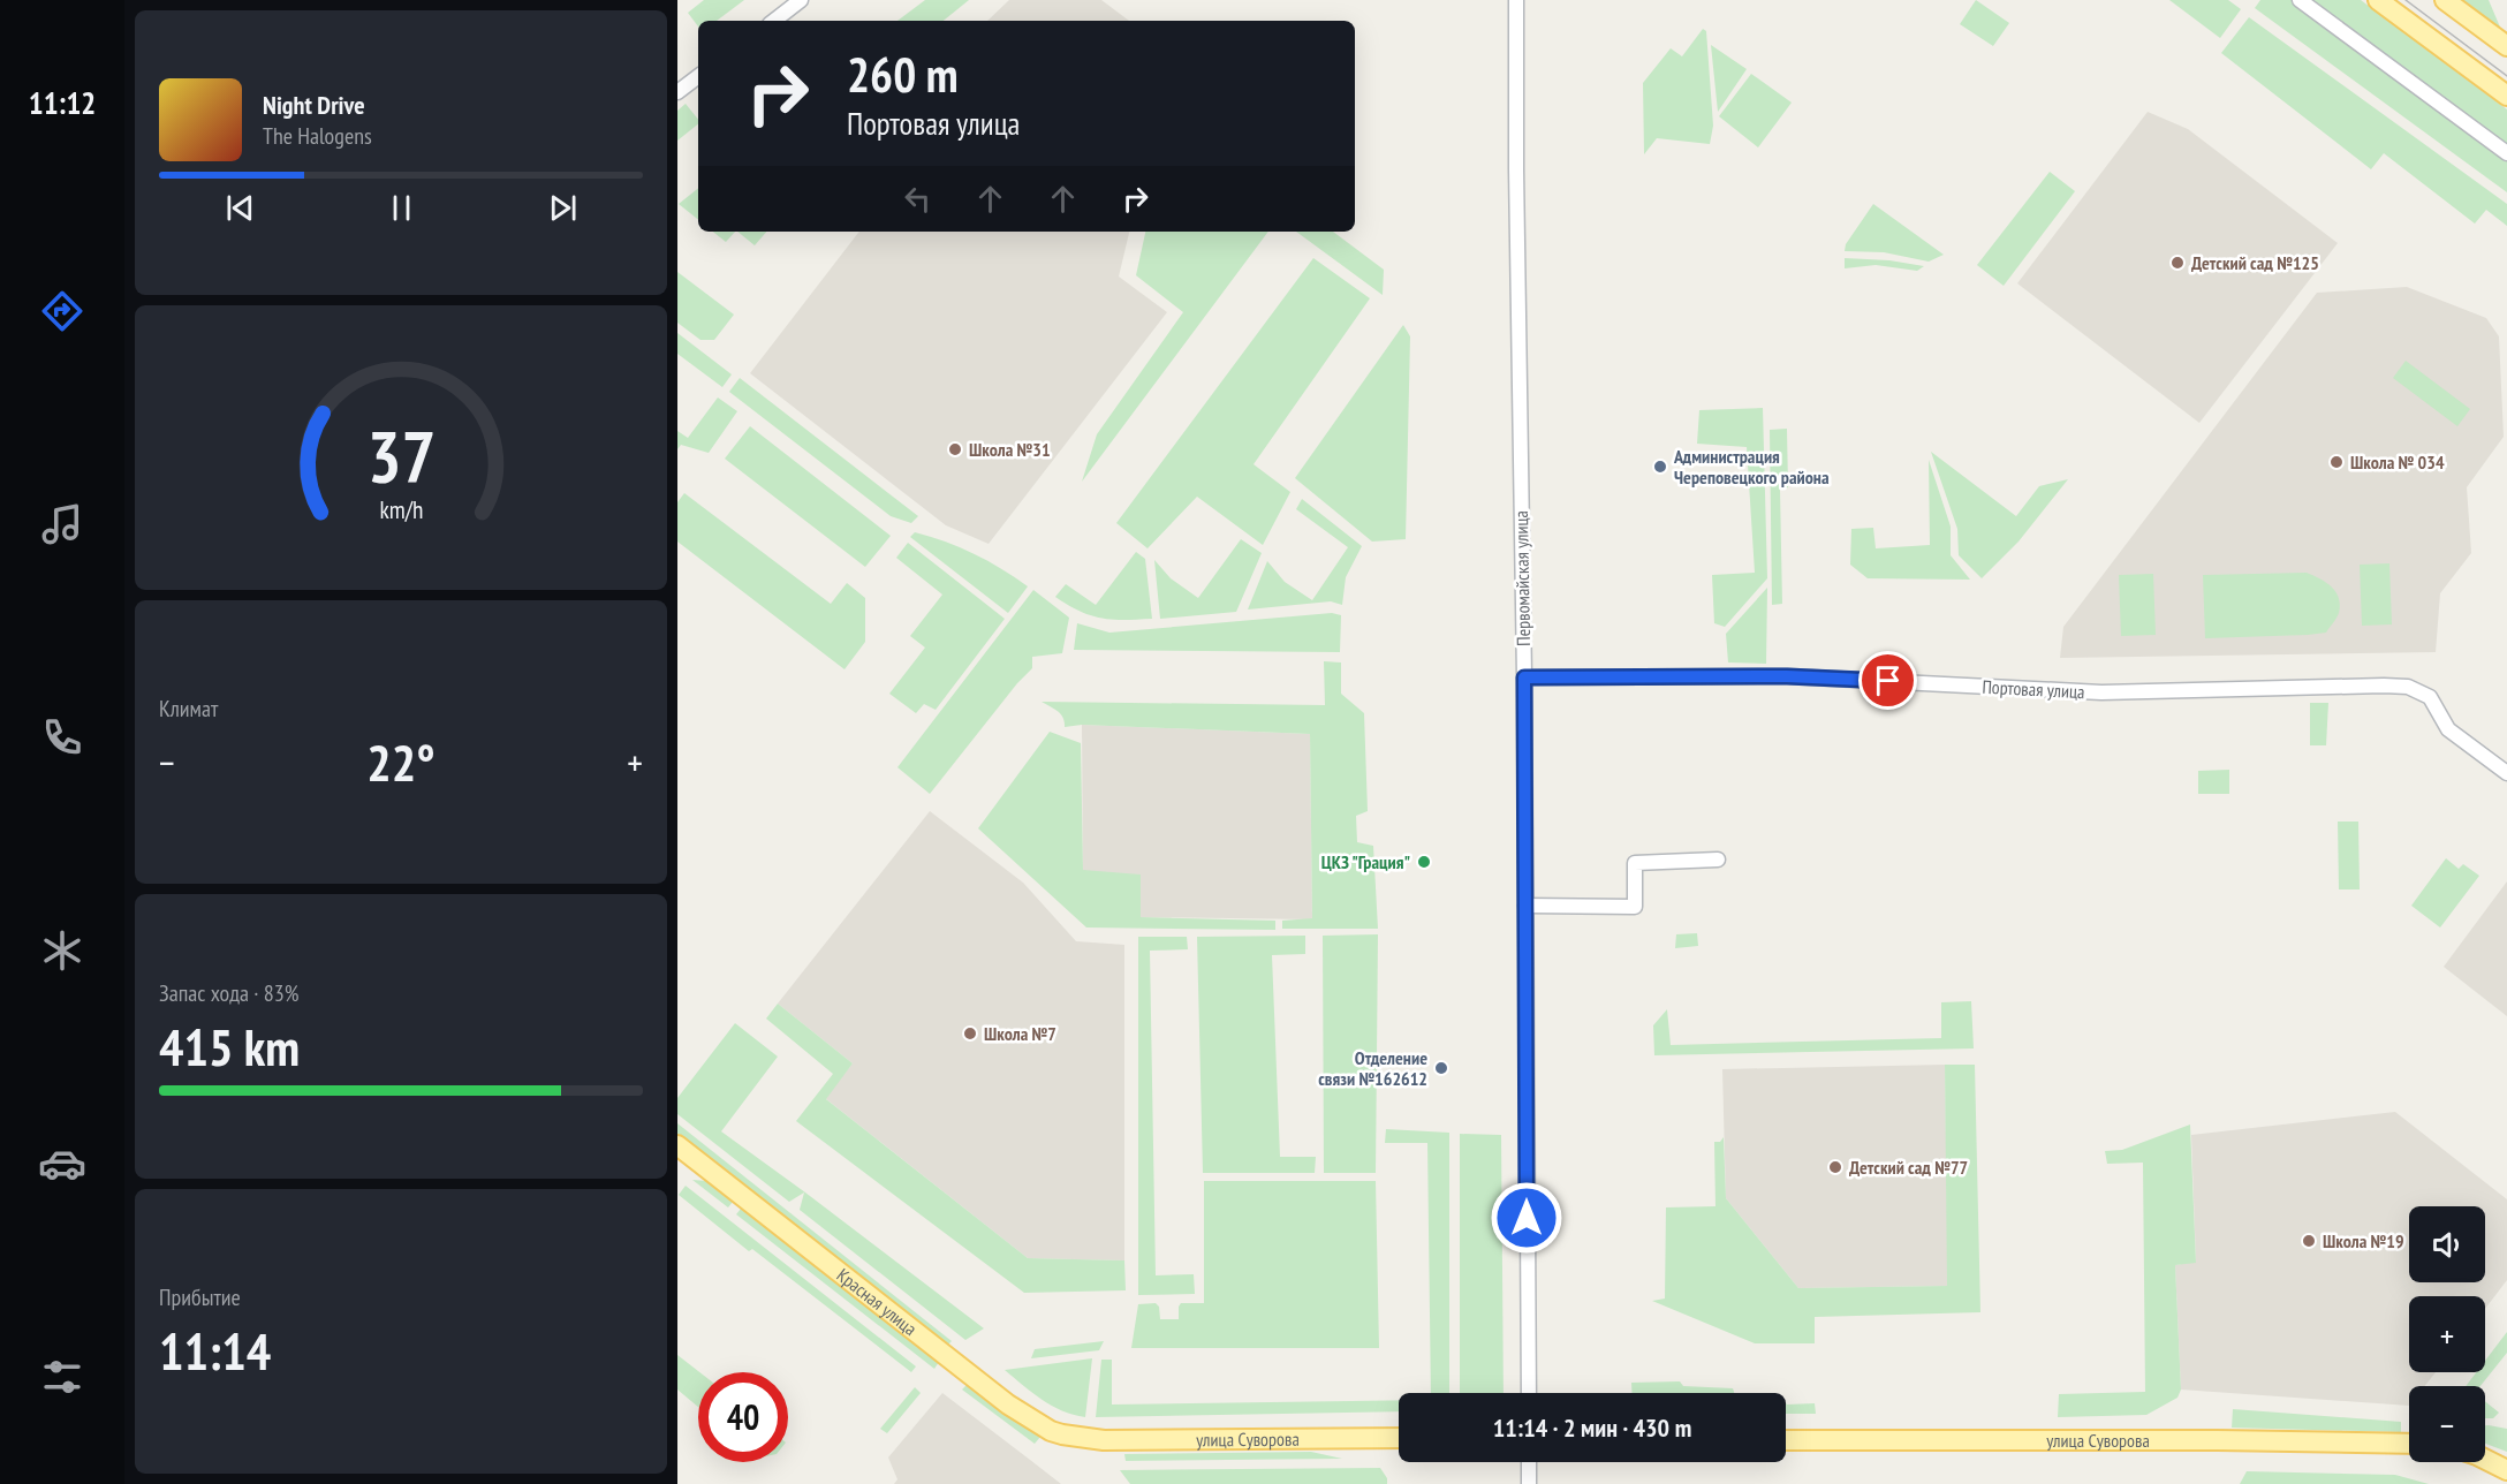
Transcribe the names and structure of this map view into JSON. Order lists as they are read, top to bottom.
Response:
{
  "streets": {
    "main road": ["Красная улица", "улица Суворова"],
    "street": ["Первомайская улица", "Портовая улица"]
  },
  "crossings": [
    ["Первомайская улица", "Портовая улица"],
    ["Красная улица", "улица Суворова"]
  ],
  "places": [
    "Детский сад №125",
    "Школа №31",
    "Школа № 034",
    "Администрация Череповецкого района",
    "ЦКЗ \"Грация\"",
    "Школа №7",
    "Отделение связи №162612",
    "Детский сад №77",
    "Школа №19"
  ],
  "page": {
    "tabs": "11:12",
    "turn": ["260 m", "Портовая улица"],
    "song": ["Night Drive", "The Halogens"],
    "tile": [
      "Климат",
      ["Запас хода · 83%", "415 km"],
      ["Прибытие", "11:14"]
    ],
    "heat": ["−", "22°", "+"],
    "map_buttons": ["+", "−"],
    "limit": "40",
    "trip": "11:14 · 2 мин · 430 m",
    "gauge": ["37", "km/h"]
  }
}
